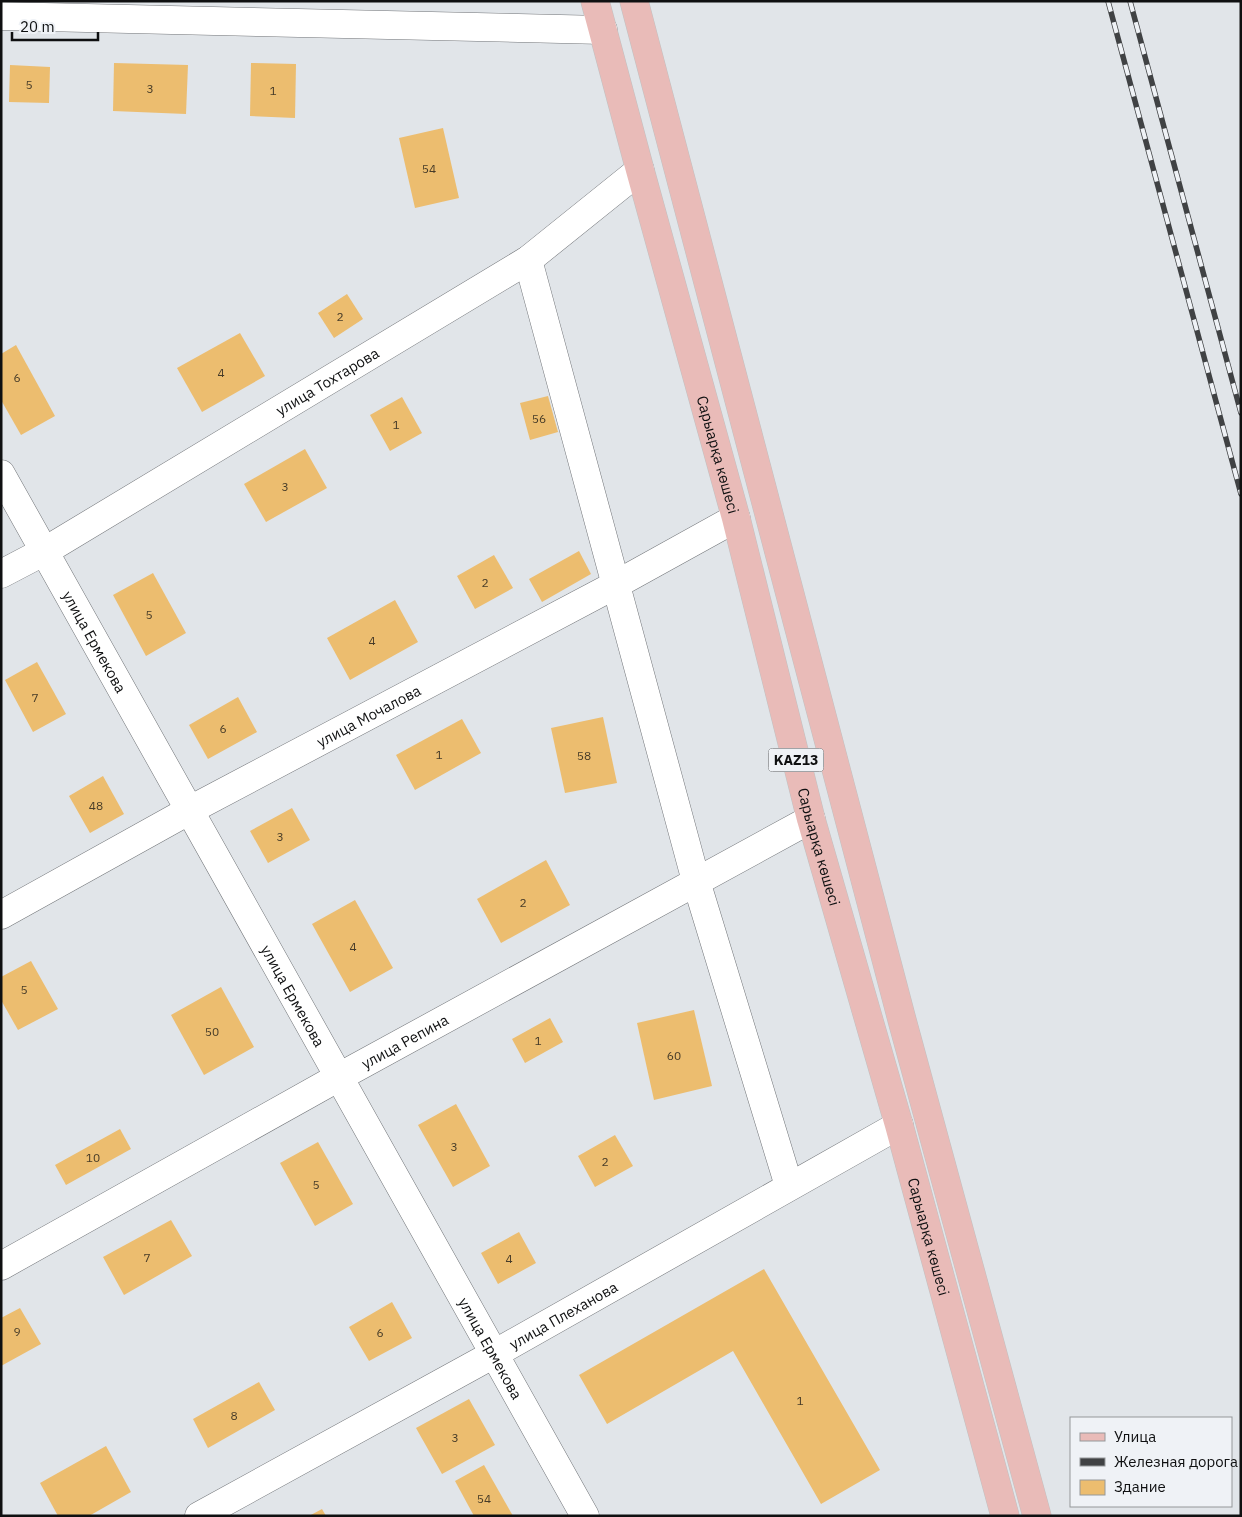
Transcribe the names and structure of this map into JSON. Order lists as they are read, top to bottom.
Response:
{
  "streets": {
    "main road": ["Сарыарқа көшесі", "KAZ13"],
    "street": [
      "улица Тохтарова",
      "улица Ермекова",
      "улица Мочалова",
      "улица Репина",
      "улица Плеханова"
    ]
  },
  "crossings": [
    ["улица Тохтарова", "Сарыарқа көшесі"],
    ["улица Тохтарова", "улица Ермекова"],
    ["Сарыарқа көшесі", "улица Мочалова"],
    ["Сарыарқа көшесі", "улица Репина"],
    ["Сарыарқа көшесі", "улица Плеханова"],
    ["улица Ермекова", "улица Мочалова"],
    ["улица Ермекова", "улица Репина"],
    ["улица Ермекова", "улица Плеханова"]
  ],
  "house_numbers": [
    "5",
    "3",
    "1",
    "54",
    "2",
    "4",
    "6",
    "56",
    "1",
    "3",
    "2",
    "5",
    "4",
    "7",
    "6",
    "1",
    "58",
    "48",
    "3",
    "2",
    "4",
    "5",
    "50",
    "1",
    "60",
    "3",
    "10",
    "2",
    "5",
    "7",
    "4",
    "9",
    "6",
    "1",
    "8",
    "3",
    "54"
  ],
  "legend": ["Улица", "Железная дорога", "Здание"],
  "scale_bar": "20 m"
}
